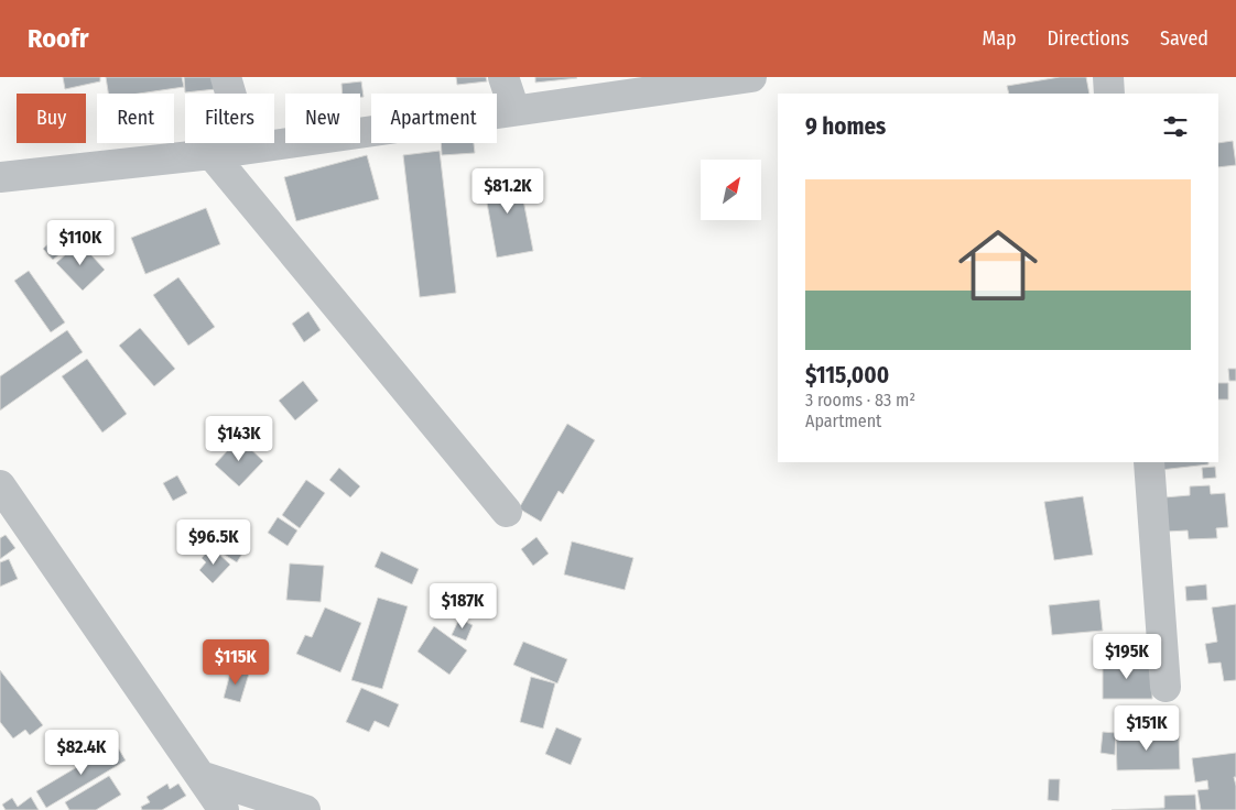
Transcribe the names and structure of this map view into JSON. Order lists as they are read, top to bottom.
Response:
{
  "north": "top right",
  "page": {
    "header": "Roofr",
    "nav": ["Map", "Directions", "Saved"],
    "chip": [
      "Buy",
      "Rent",
      "Filters",
      "New",
      "Apartment"
    ],
    "heading": "9 homes",
    "list": [
      {
        "name": "$115,000",
        "note": "3 rooms · 83 m² · Apartment"
      }
    ],
    "price": [
      "$81.2K",
      "$110K",
      "$143K",
      "$96.5K",
      "$187K",
      "$195K",
      "$115K",
      "$151K",
      "$82.4K"
    ]
  }
}
